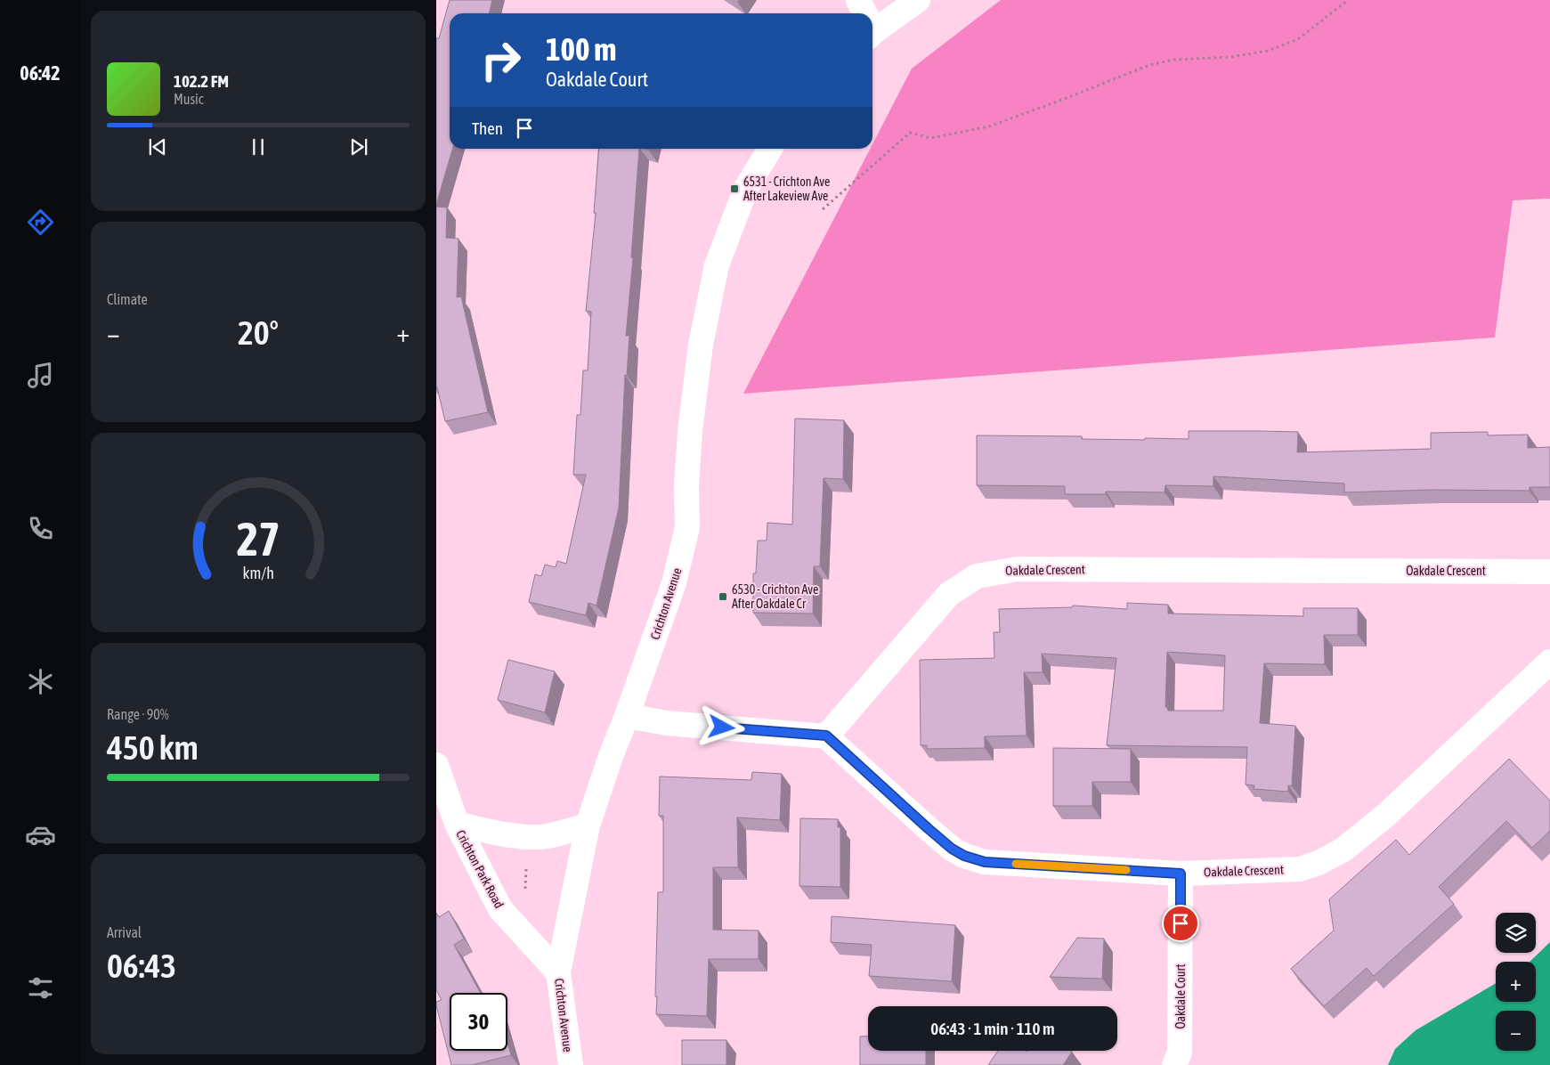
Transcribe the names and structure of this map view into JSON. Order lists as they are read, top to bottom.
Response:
{
  "streets": {
    "street": [
      "Oakdale Crescent",
      "Crichton Avenue",
      "Crichton Park Road",
      "Oakdale Court"
    ]
  },
  "crossings": [
    ["Oakdale Crescent", "Oakdale Court"],
    ["Crichton Avenue", "Crichton Park Road"]
  ],
  "places": {
    "transit": ["6531 - Crichton Ave After Lakeview Ave", "6530 - Crichton Ave After Oakdale Cr"]
  },
  "page": {
    "tabs": "06:42",
    "turn": ["100 m", "Oakdale Court"],
    "song": ["102.2 FM", "Music"],
    "then": "Then",
    "tile": [
      "Climate",
      ["Range · 90%", "450 km"],
      ["Arrival", "06:43"]
    ],
    "heat": ["−", "20°", "+"],
    "map_buttons": ["+", "−"],
    "limit": "30",
    "trip": "06:43 · 1 min · 110 m",
    "gauge": ["27", "km/h"]
  }
}
